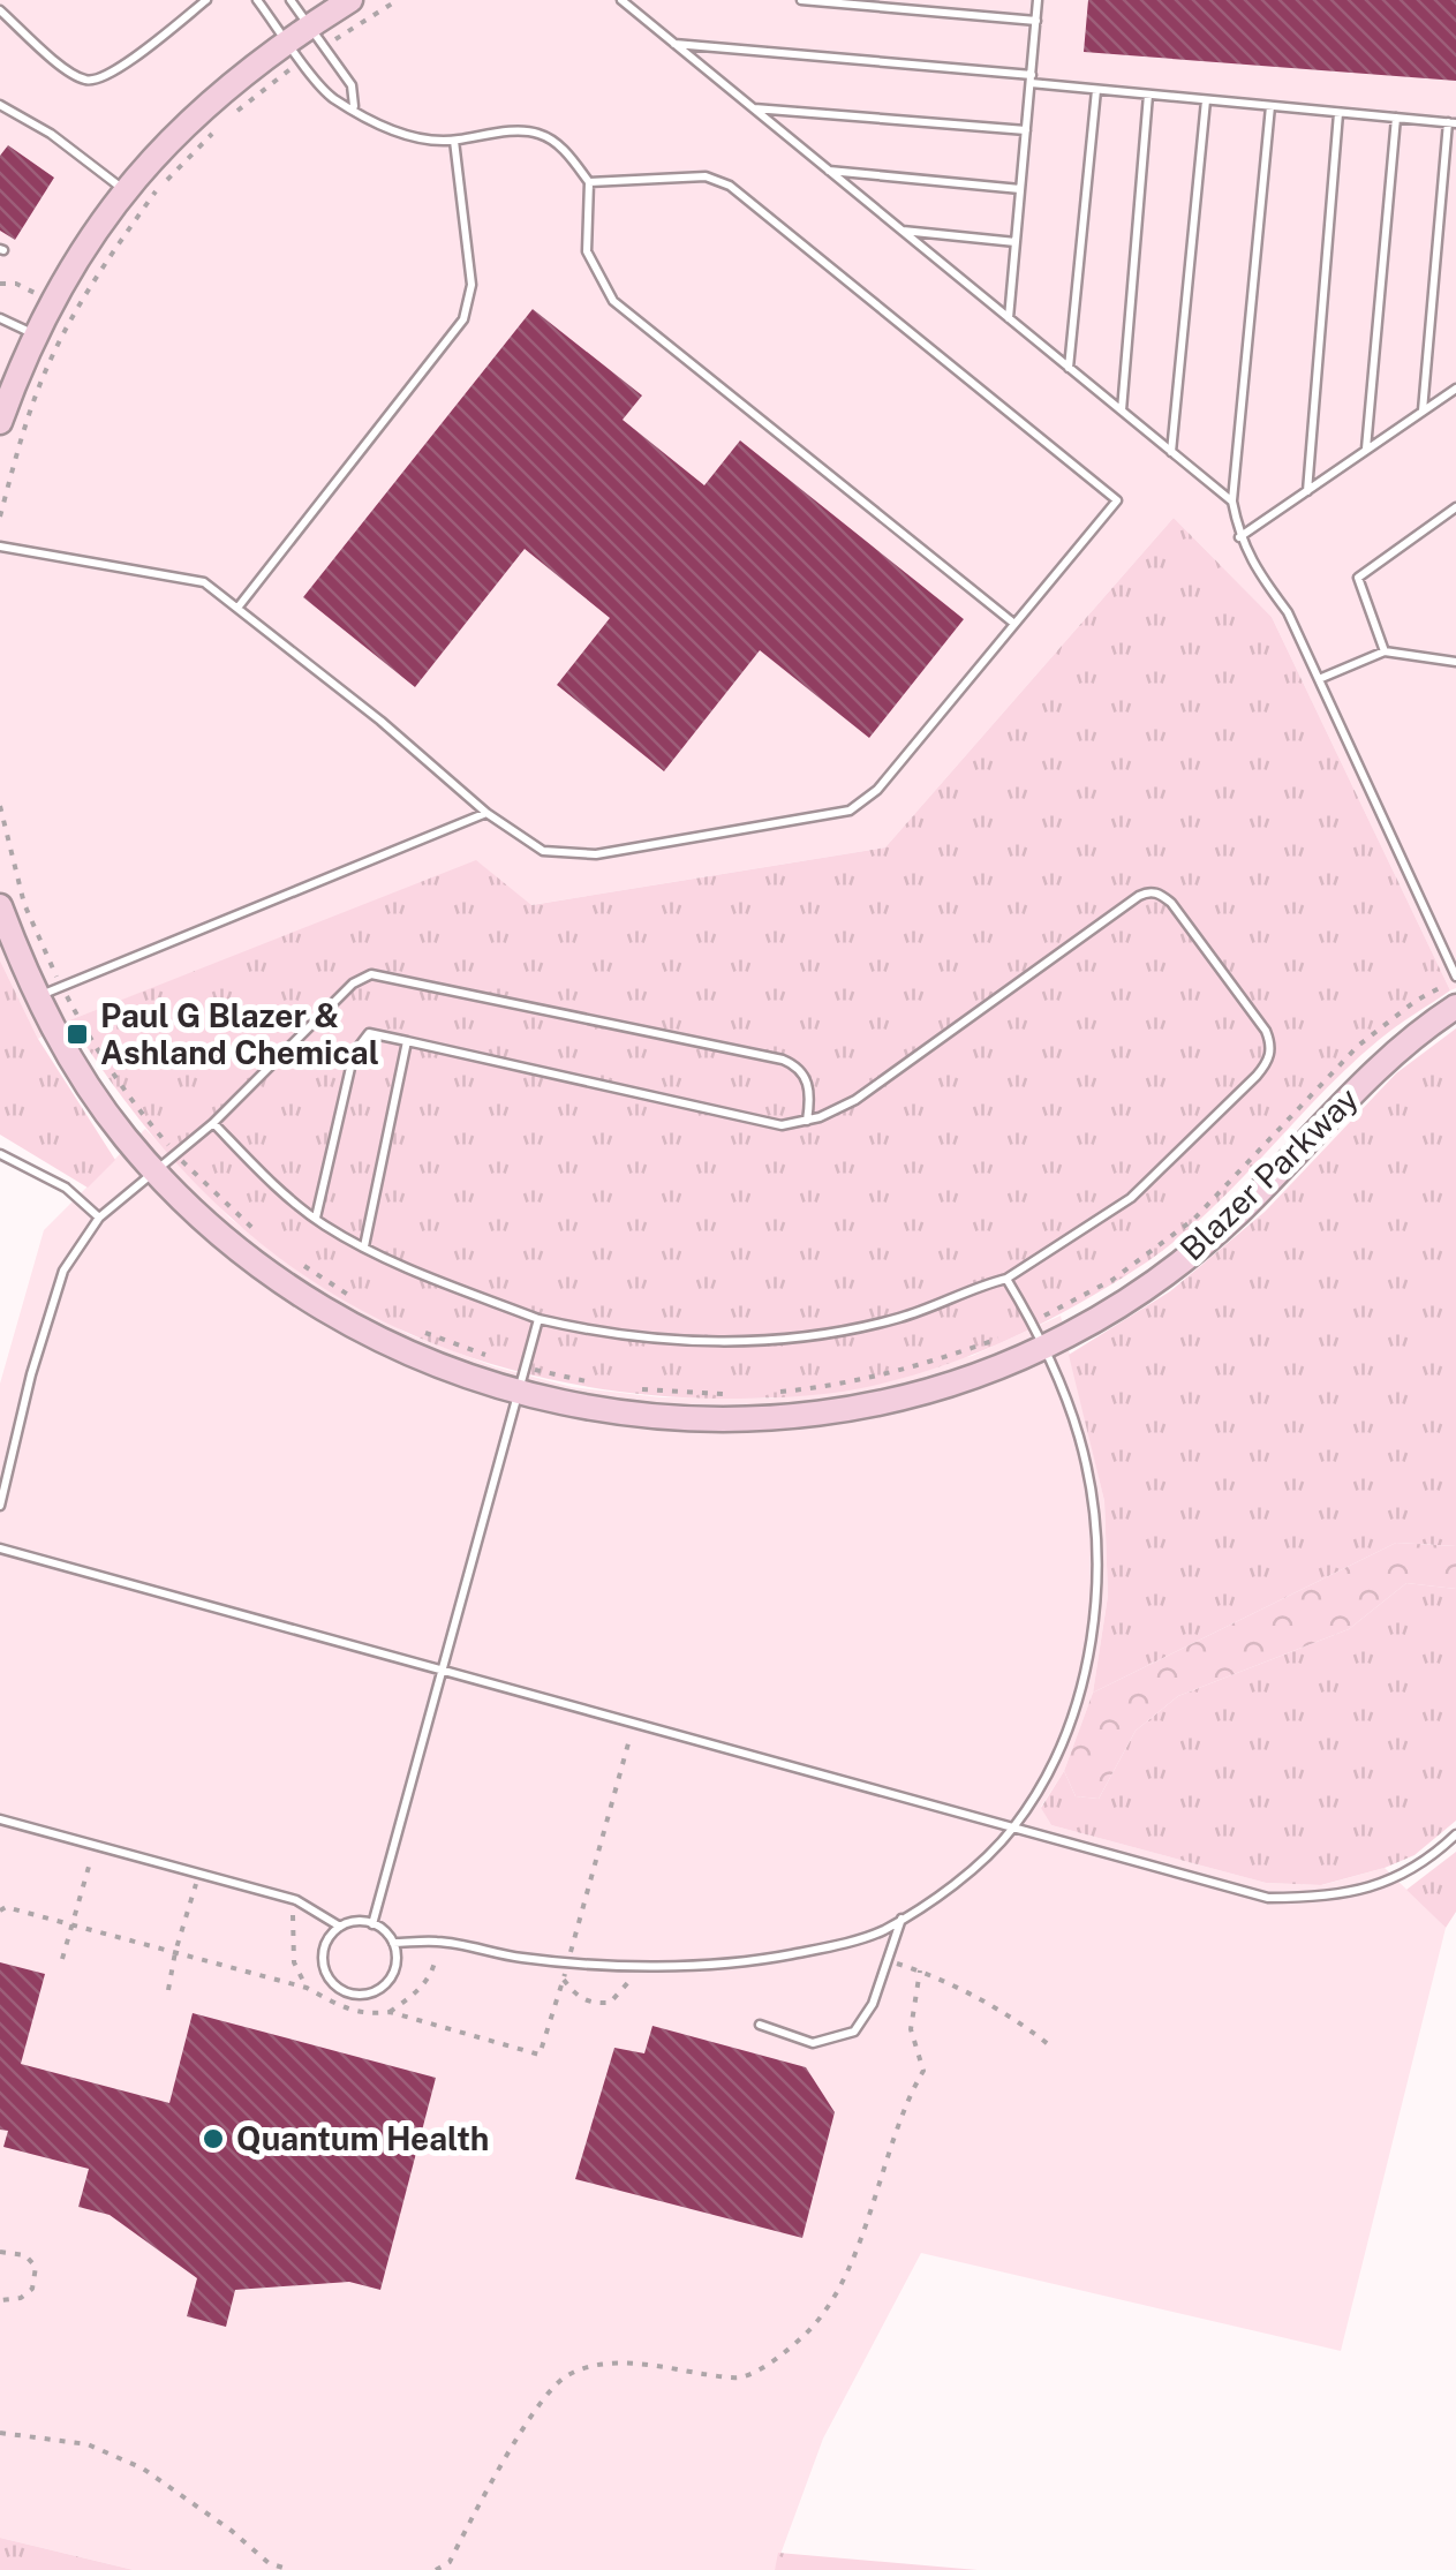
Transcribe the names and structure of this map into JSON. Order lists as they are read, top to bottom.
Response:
{
  "streets": {
    "street": ["Blazer Parkway"]
  },
  "places": {
    "transit": ["Paul G Blazer & Ashland Chemical"],
    "other": ["Quantum Health"]
  }
}
